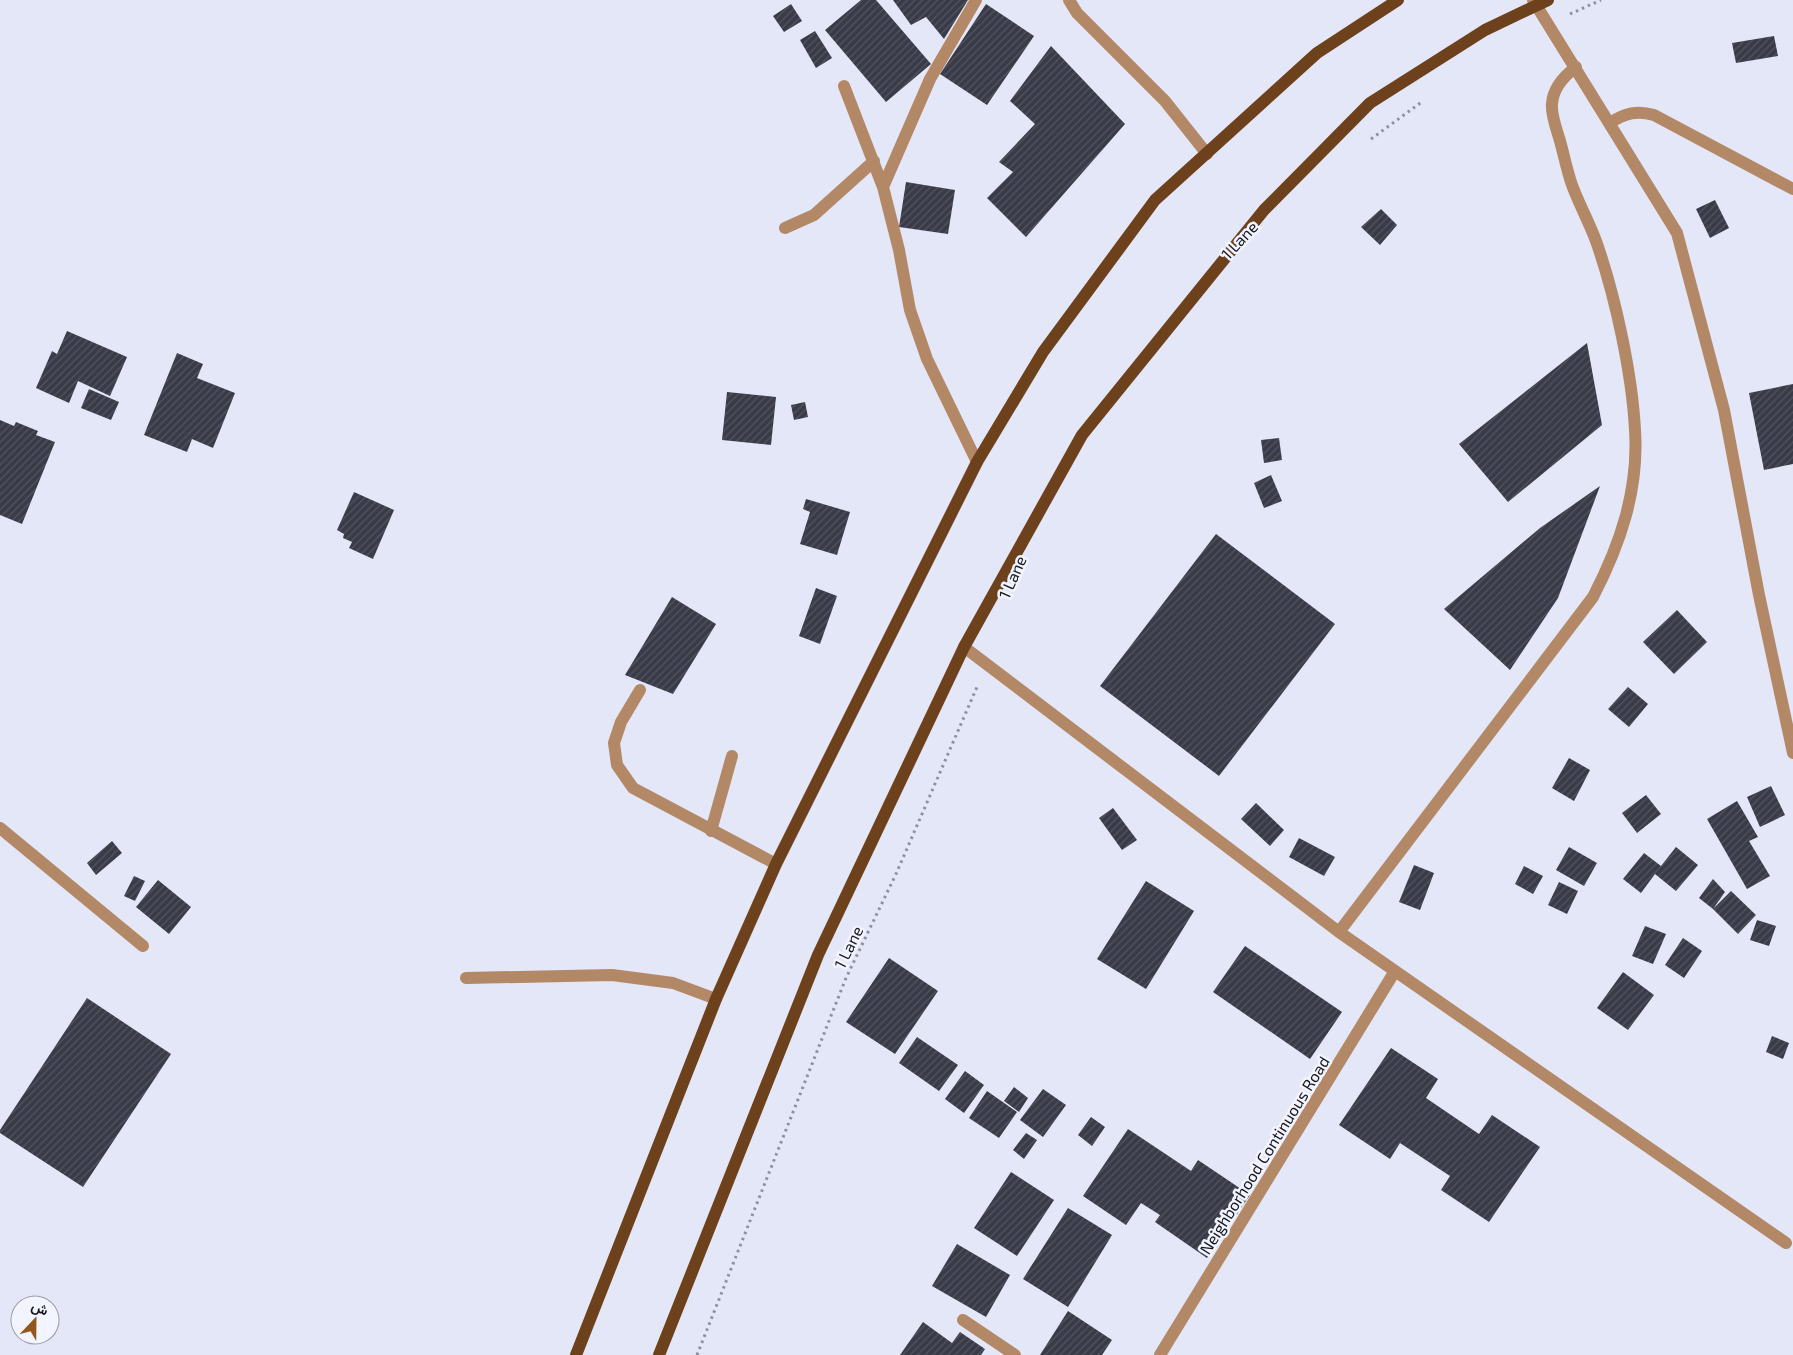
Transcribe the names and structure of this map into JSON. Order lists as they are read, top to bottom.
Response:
{
  "streets": {
    "street": ["Neighborhood Continuous Road"],
    "path": ["1 Lane"]
  },
  "north": "top"
}
